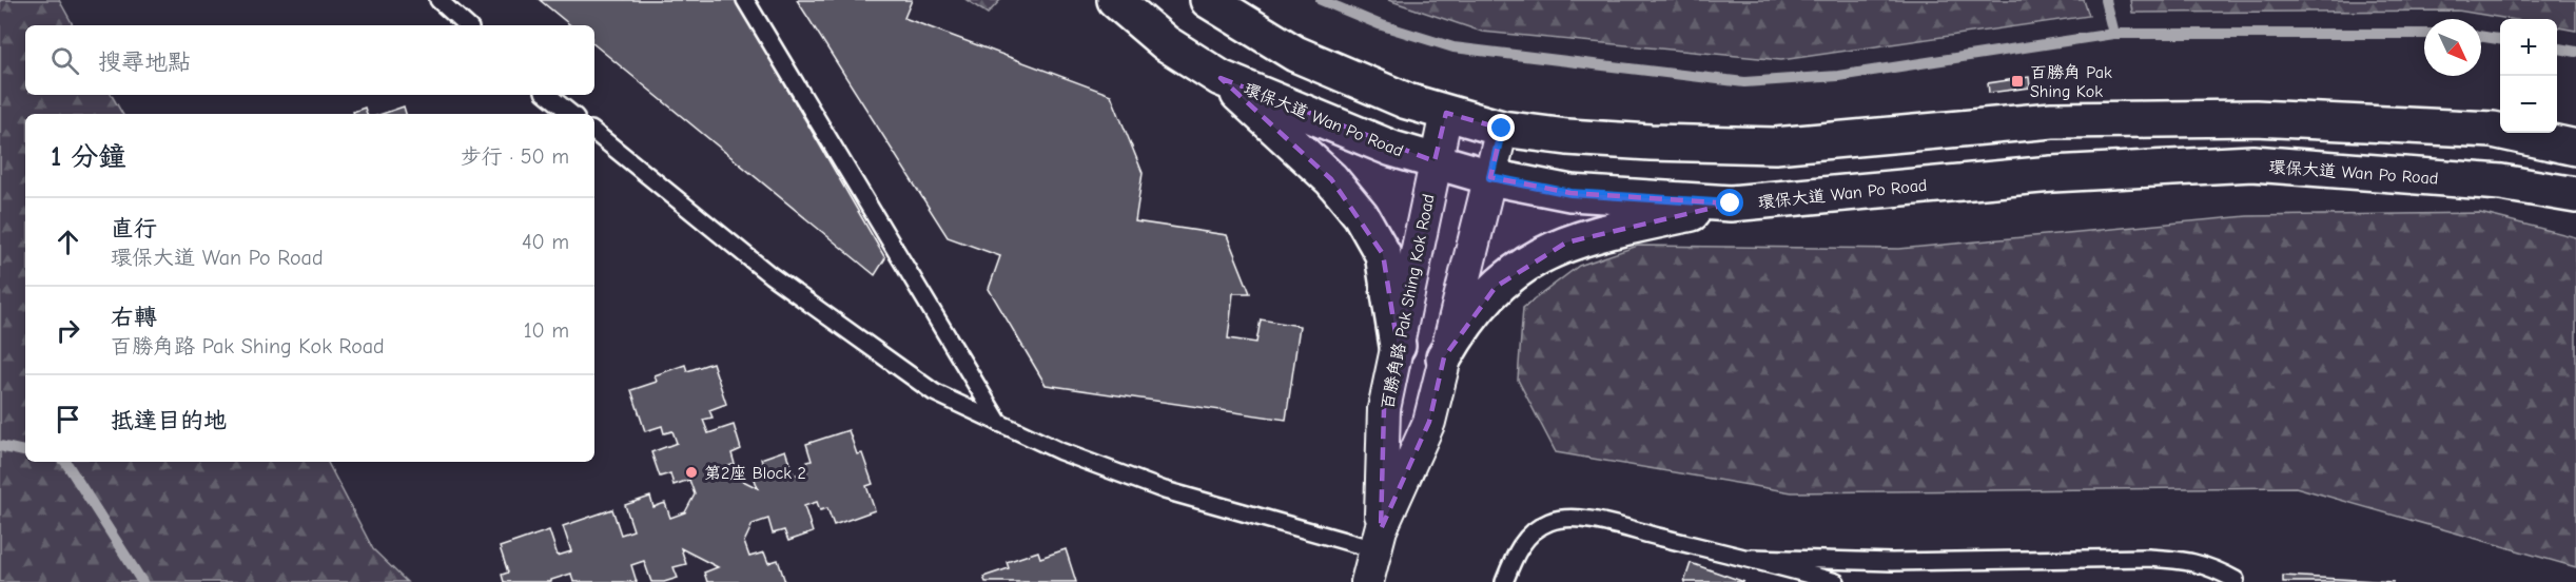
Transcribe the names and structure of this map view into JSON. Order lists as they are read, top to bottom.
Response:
{
  "streets": {
    "main road": ["環保大道 Wan Po Road"],
    "street": ["百勝角路 Pak Shing Kok Road"]
  },
  "crossings": [
    ["環保大道 Wan Po Road", "百勝角路 Pak Shing Kok Road"]
  ],
  "places": {
    "transit": ["百勝角 Pak Shing Kok"],
    "other": ["第2座 Block 2"]
  },
  "north": "bottom right",
  "page": {
    "map_buttons": ["+", "−"],
    "search": "搜尋地點",
    "heading": ["1 分鐘", "步行 · 50 m"],
    "list": [
      ["直行", "環保大道 Wan Po Road", "40 m"],
      ["右轉", "百勝角路 Pak Shing Kok Road", "10 m"],
      "抵達目的地"
    ]
  }
}
